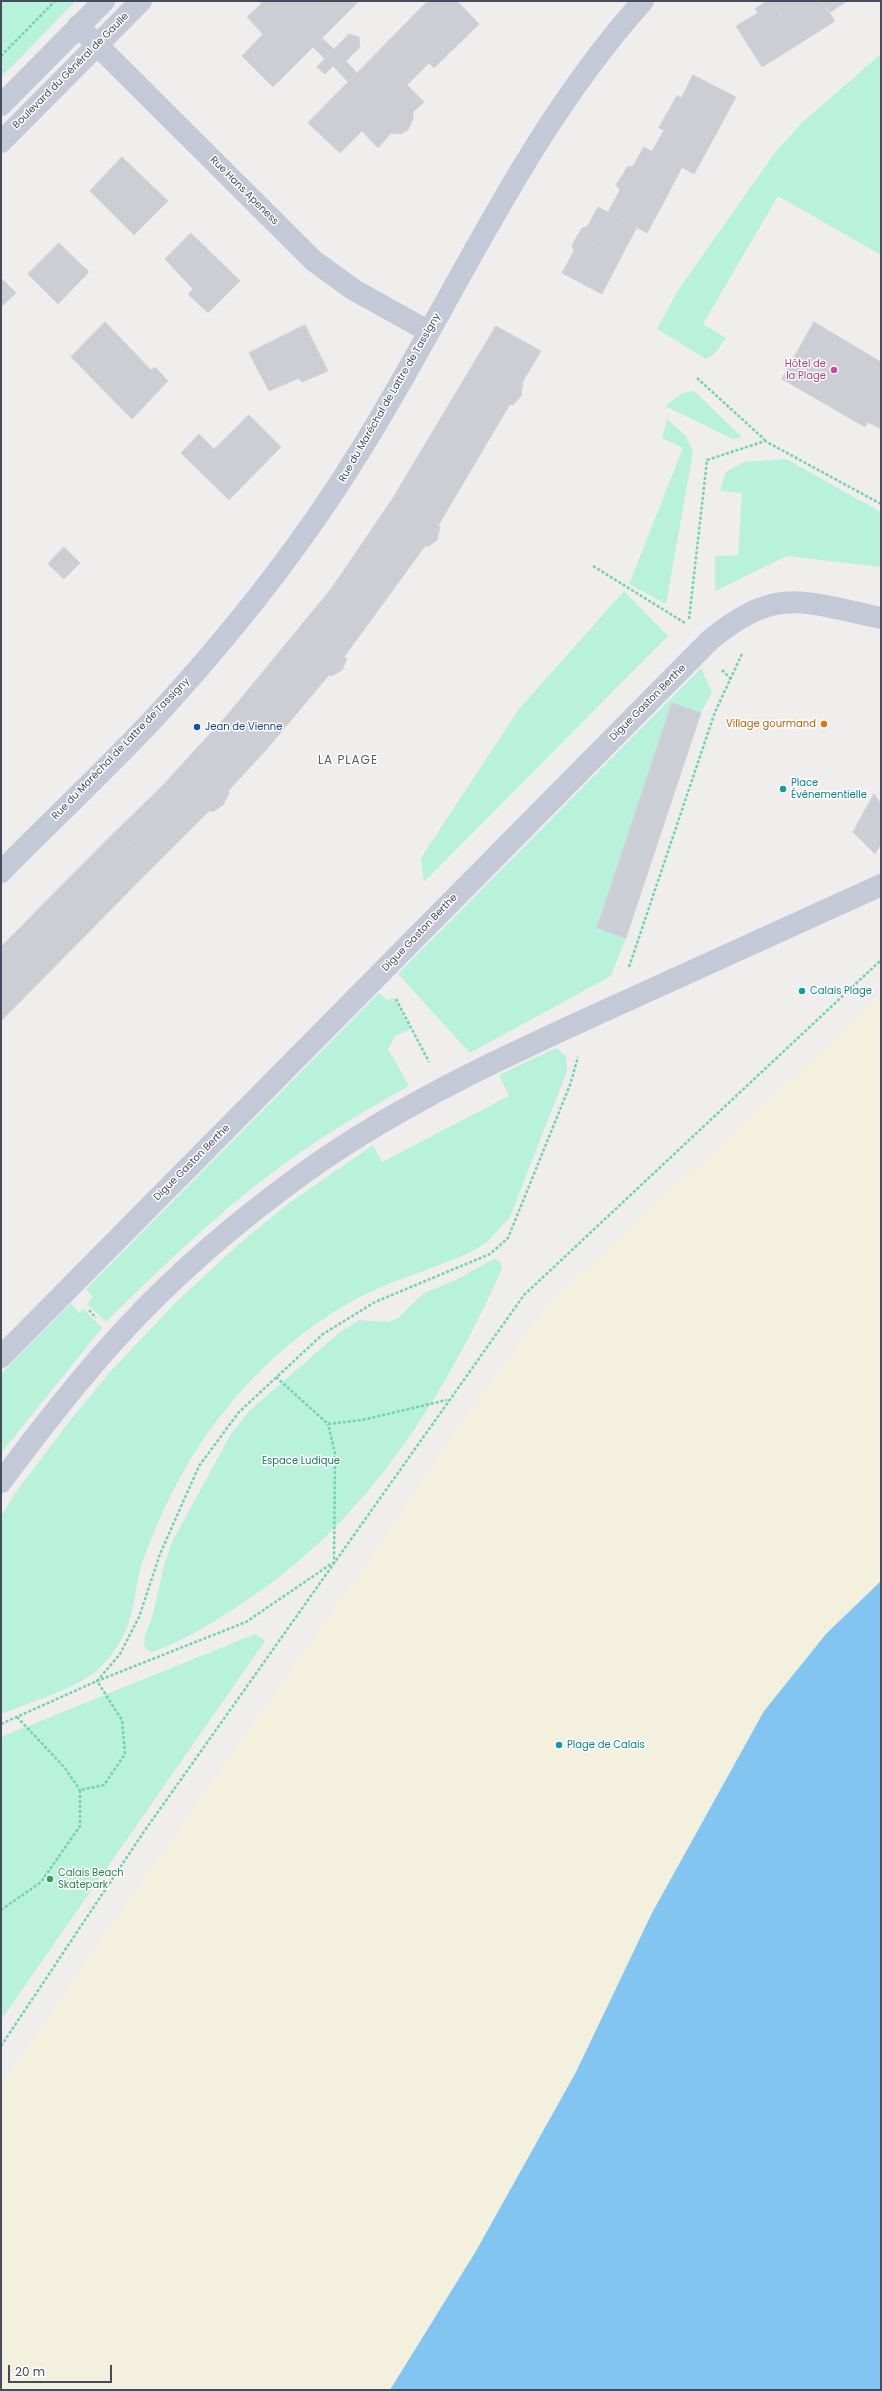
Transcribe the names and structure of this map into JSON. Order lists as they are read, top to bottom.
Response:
{
  "streets": {
    "street": [
      "Boulevard du Général de Gaulle",
      "Rue Hans Apeness",
      "Rue du Maréchal de Lattre de Tassigny",
      "Digue Gaston Berthe"
    ]
  },
  "crossings": [
    ["Boulevard du Général de Gaulle", "Rue Hans Apeness"],
    ["Rue Hans Apeness", "Rue du Maréchal de Lattre de Tassigny"]
  ],
  "districts": ["LA PLAGE"],
  "parks": ["Espace Ludique"],
  "places": [
    "Hôtel de la Plage",
    "Village gourmand",
    "Jean de Vienne",
    "Place Événementielle",
    "Calais Plage",
    "Plage de Calais",
    "Calais Beach Skatepark"
  ],
  "scale_bar": "20 m"
}
